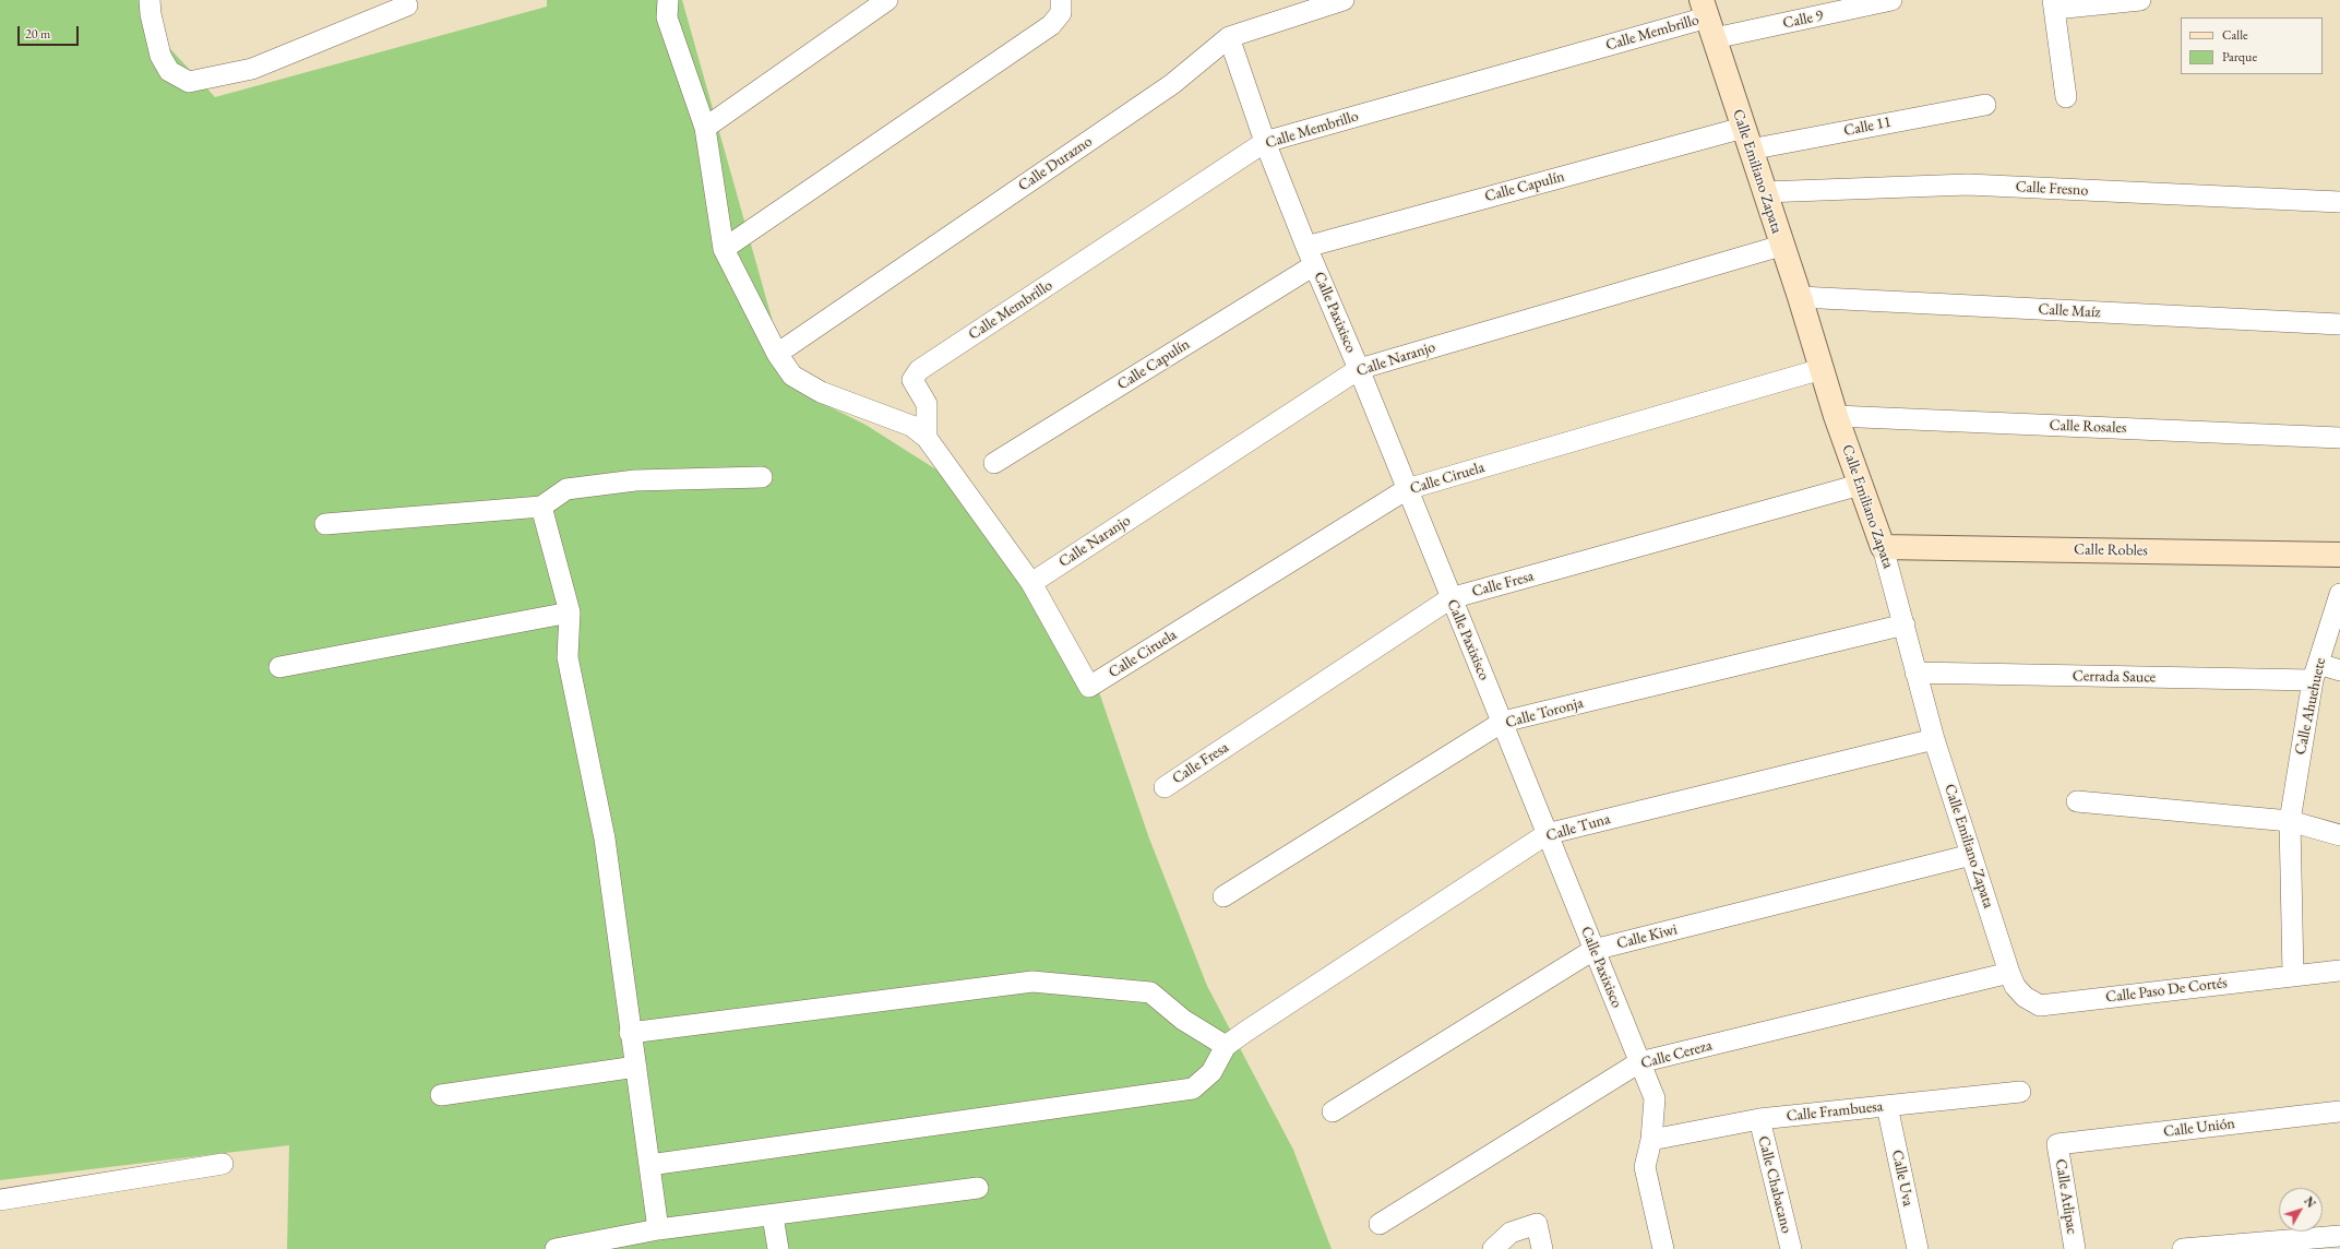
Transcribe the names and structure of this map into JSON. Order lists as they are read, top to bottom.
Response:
{
  "streets": {
    "main road": ["Calle Emiliano Zapata", "Calle Robles"],
    "street": [
      "Calle 9",
      "Calle Membrillo",
      "Calle 11",
      "Calle Durazno",
      "Calle Capulín",
      "Calle Fresno",
      "Calle Maíz",
      "Calle Paxixisco",
      "Calle Naranjo",
      "Calle Rosales",
      "Calle Ciruela",
      "Calle Fresa",
      "Cerrada Sauce",
      "Calle Ahuehuete",
      "Calle Toronja",
      "Calle Tuna",
      "Calle Kiwi",
      "Calle Paso De Cortés",
      "Calle Cereza",
      "Calle Frambuesa",
      "Calle Unión",
      "Calle Uva",
      "Calle Chabacano",
      "Calle Atlipac"
    ]
  },
  "crossings": [
    ["Calle 9", "Calle Membrillo"],
    ["Calle 9", "Calle Emiliano Zapata"],
    ["Calle Membrillo", "Calle Emiliano Zapata"],
    ["Calle Membrillo", "Calle Paxixisco"],
    ["Calle 11", "Calle Emiliano Zapata"],
    ["Calle 11", "Calle Capulín"],
    ["Calle Durazno", "Calle Paxixisco"],
    ["Calle Emiliano Zapata", "Calle Capulín"],
    ["Calle Emiliano Zapata", "Calle Fresno"],
    ["Calle Emiliano Zapata", "Calle Maíz"],
    ["Calle Emiliano Zapata", "Calle Naranjo"],
    ["Calle Emiliano Zapata", "Calle Rosales"],
    ["Calle Emiliano Zapata", "Calle Ciruela"],
    ["Calle Emiliano Zapata", "Calle Robles"],
    ["Calle Emiliano Zapata", "Calle Fresa"],
    ["Calle Emiliano Zapata", "Cerrada Sauce"],
    ["Calle Emiliano Zapata", "Calle Toronja"],
    ["Calle Emiliano Zapata", "Calle Tuna"],
    ["Calle Emiliano Zapata", "Calle Kiwi"],
    ["Calle Emiliano Zapata", "Calle Paso De Cortés"],
    ["Calle Emiliano Zapata", "Calle Cereza"],
    ["Calle Capulín", "Calle Paxixisco"],
    ["Calle Paxixisco", "Calle Naranjo"],
    ["Calle Paxixisco", "Calle Ciruela"],
    ["Calle Paxixisco", "Calle Fresa"],
    ["Calle Paxixisco", "Calle Toronja"],
    ["Calle Paxixisco", "Calle Tuna"],
    ["Calle Paxixisco", "Calle Kiwi"],
    ["Calle Paxixisco", "Calle Cereza"],
    ["Calle Paxixisco", "Calle Frambuesa"],
    ["Calle Naranjo", "Calle Ciruela"],
    ["Cerrada Sauce", "Calle Ahuehuete"],
    ["Calle Ahuehuete", "Calle Paso De Cortés"],
    ["Calle Frambuesa", "Calle Uva"],
    ["Calle Frambuesa", "Calle Chabacano"],
    ["Calle Unión", "Calle Atlipac"]
  ],
  "legend": ["Calle", "Parque"],
  "scale_bar": "20 m",
  "north": "top right"
}
